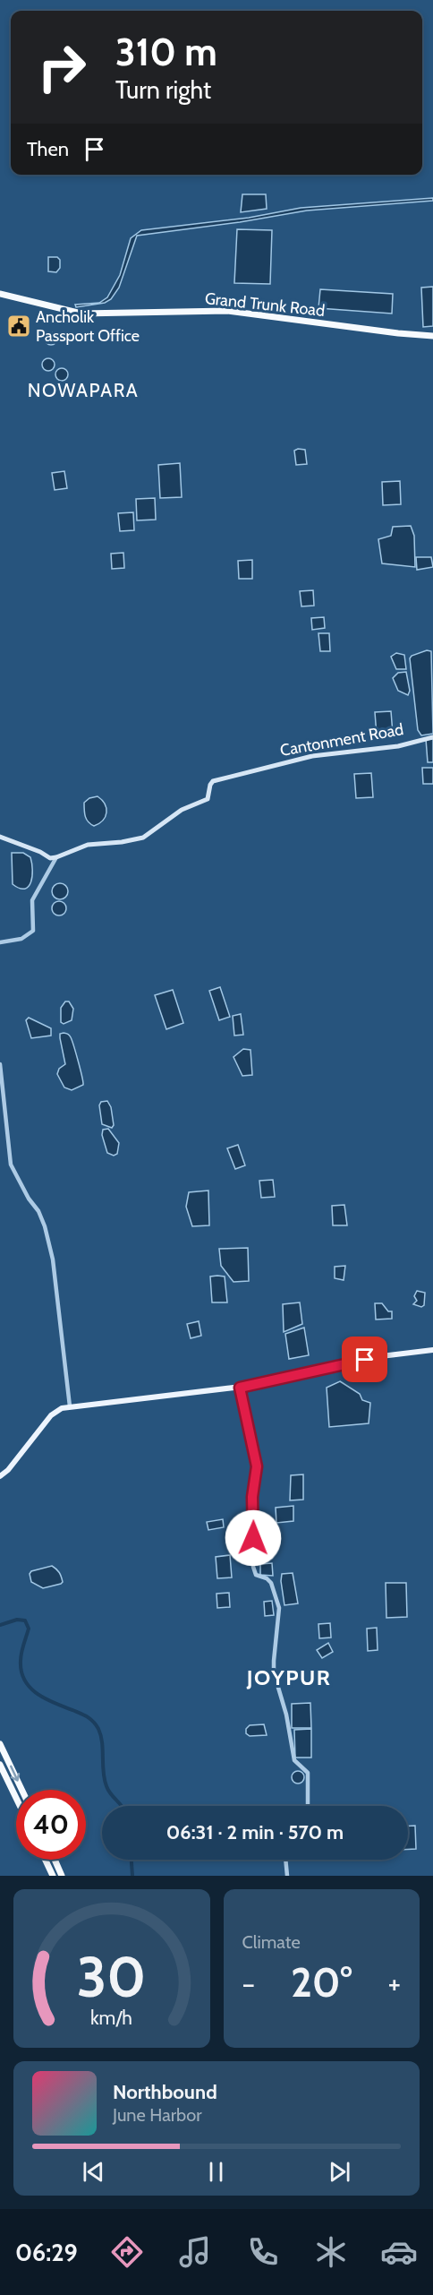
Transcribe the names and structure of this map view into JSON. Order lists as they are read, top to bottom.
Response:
{
  "streets": {
    "highway": ["Grand Trunk Road"],
    "main road": ["Cantonment Road"]
  },
  "districts": ["NOWAPARA", "JOYPUR"],
  "places": {
    "public building": ["Ancholik Passport Office"]
  },
  "page": {
    "turn": ["310 m", "Turn right"],
    "then": "Then",
    "limit": "40",
    "trip": "06:31 · 2 min · 570 m",
    "tile": "Climate",
    "heat": ["−", "20°", "+"],
    "song": ["Northbound", "June Harbor"],
    "tabs": "06:29",
    "gauge": ["30", "km/h"]
  }
}
